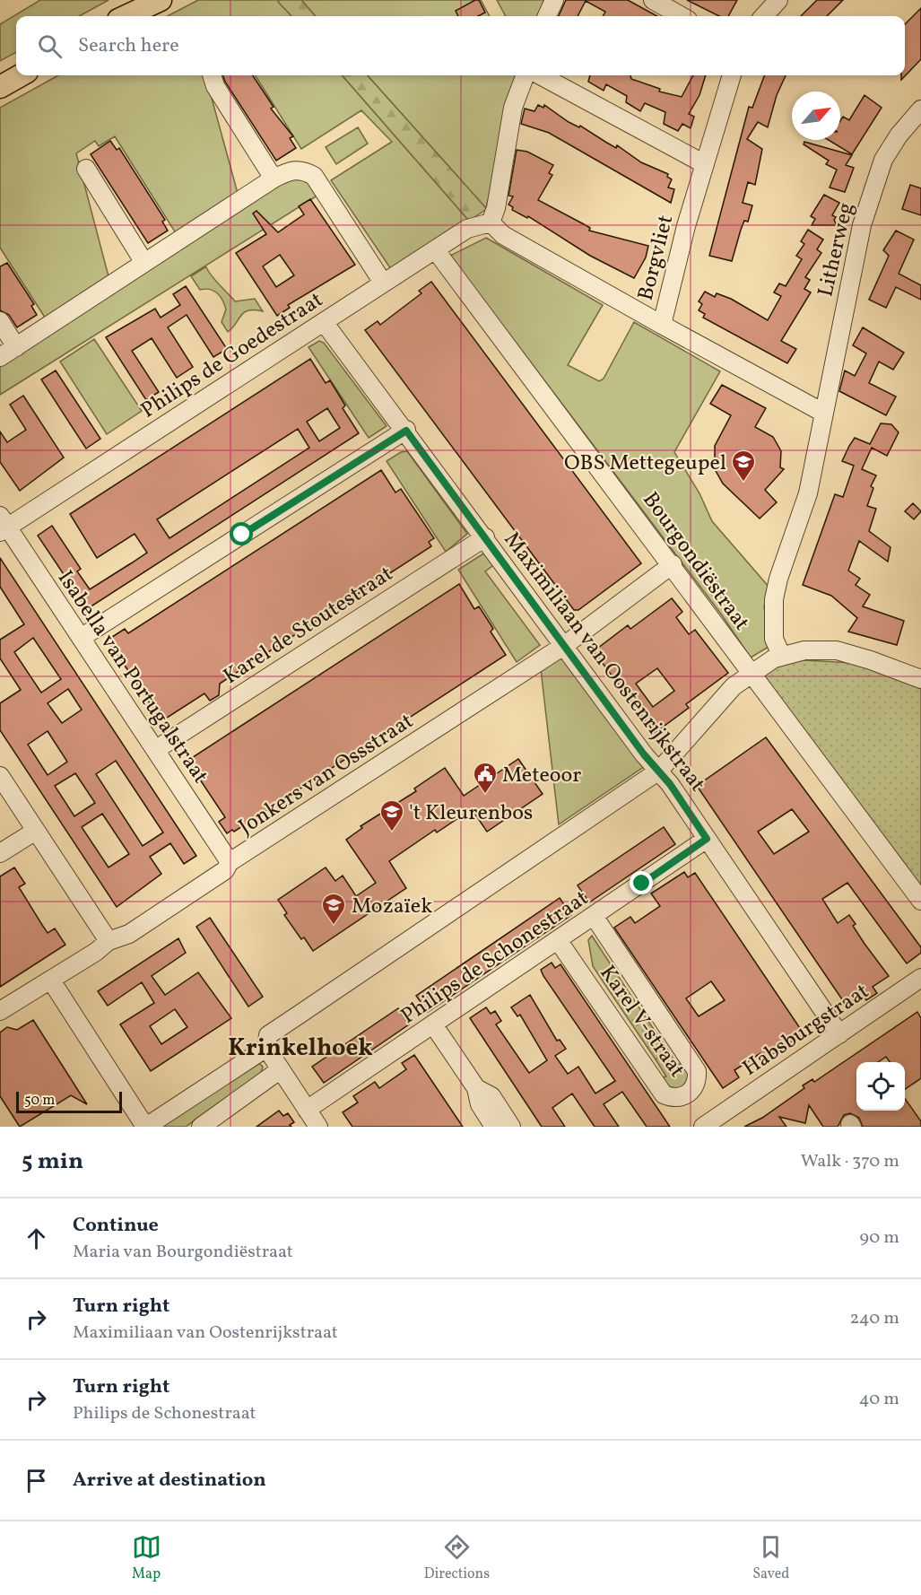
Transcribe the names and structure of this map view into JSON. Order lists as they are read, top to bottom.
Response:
{
  "streets": {
    "street": [
      "Litherweg",
      "Borgvliet",
      "Philips de Goedestraat",
      "Bourgondiëstraat",
      "Karel de Stoutestraat",
      "Maximiliaan van Oostenrijkstraat",
      "Isabella van Portugalstraat",
      "Jonkers van Ossstraat",
      "Philips de Schonestraat",
      "Karel V-straat",
      "Habsburgstraat"
    ]
  },
  "crossings": [
    ["Borgvliet", "Philips de Goedestraat"],
    ["Philips de Goedestraat", "Bourgondiëstraat"],
    ["Philips de Goedestraat", "Maximiliaan van Oostenrijkstraat"],
    ["Philips de Goedestraat", "Isabella van Portugalstraat"],
    ["Bourgondiëstraat", "Jonkers van Ossstraat"],
    ["Karel de Stoutestraat", "Maximiliaan van Oostenrijkstraat"],
    ["Karel de Stoutestraat", "Isabella van Portugalstraat"],
    ["Maximiliaan van Oostenrijkstraat", "Jonkers van Ossstraat"],
    ["Maximiliaan van Oostenrijkstraat", "Philips de Schonestraat"],
    ["Maximiliaan van Oostenrijkstraat", "Habsburgstraat"],
    ["Isabella van Portugalstraat", "Jonkers van Ossstraat"],
    ["Philips de Schonestraat", "Karel V-straat"]
  ],
  "districts": ["Krinkelhoek"],
  "places": {
    "school or university": ["OBS Mettegeupel", "'t Kleurenbos", "Mozaïek"],
    "public building": ["Meteoor"]
  },
  "scale_bar": "50 m",
  "north": "top right",
  "page": {
    "search": "Search here",
    "scale": "50 m",
    "heading": ["5 min", "Walk · 370 m"],
    "list": [
      ["Continue", "Maria van Bourgondiëstraat", "90 m"],
      ["Turn right", "Maximiliaan van Oostenrijkstraat", "240 m"],
      ["Turn right", "Philips de Schonestraat", "40 m"],
      "Arrive at destination"
    ],
    "nav": ["Map", "Directions", "Saved"]
  }
}
